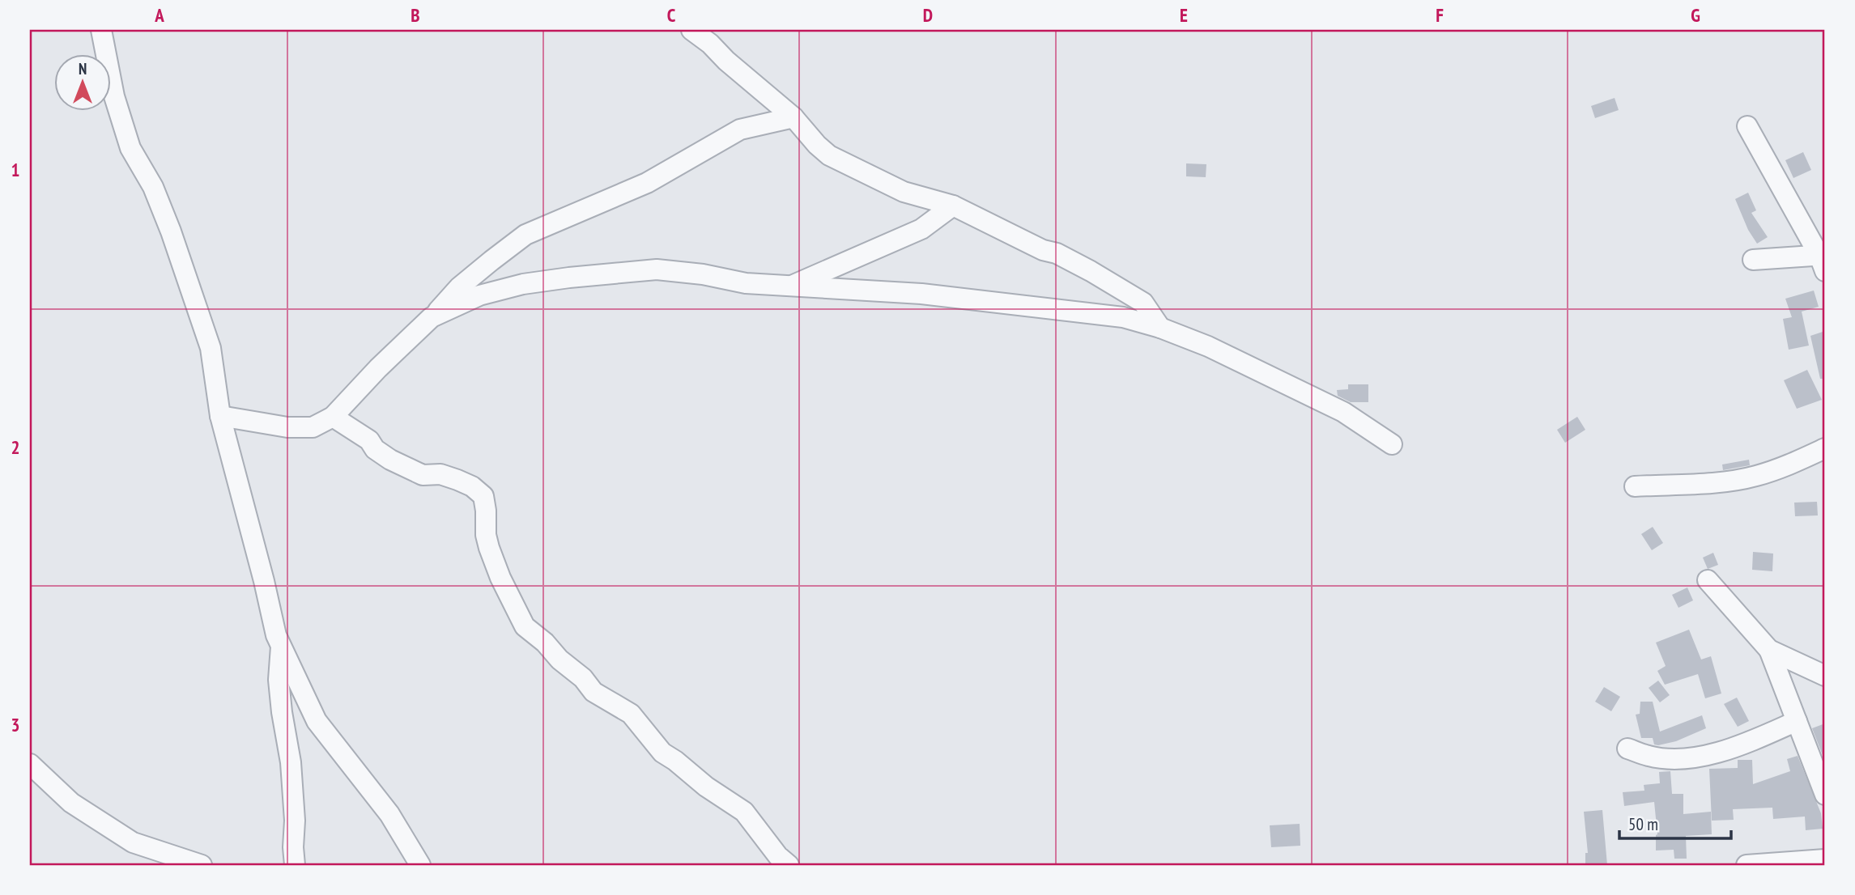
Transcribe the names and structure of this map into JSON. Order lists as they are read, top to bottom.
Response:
{
  "scale_bar": "50 m",
  "north": "top",
  "grid": {
    "columns": [
      "A",
      "B",
      "C",
      "D",
      "E",
      "F",
      "G"
    ],
    "rows": ["1", "2", "3"]
  }
}
